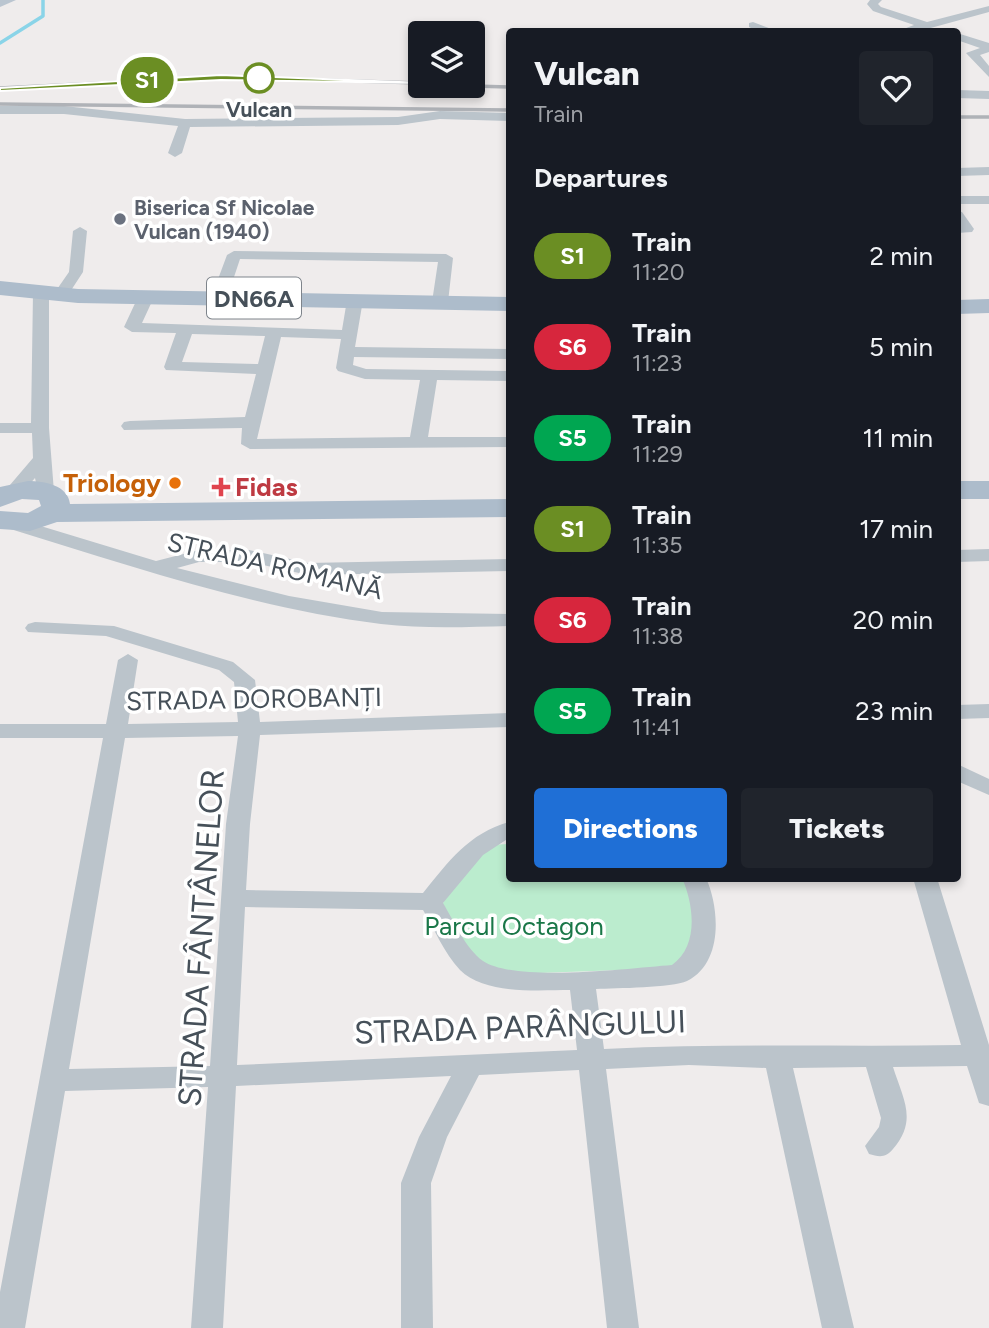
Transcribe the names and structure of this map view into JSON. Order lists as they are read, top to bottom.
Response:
{
  "streets": {
    "main road": ["DN66A"],
    "street": [
      "STRADA ROMANĂ",
      "STRADA DOROBANȚI",
      "STRADA FÂNTÂNELOR",
      "STRADA PARÂNGULUI"
    ]
  },
  "crossings": [
    ["STRADA DOROBANȚI", "STRADA FÂNTÂNELOR"],
    ["STRADA FÂNTÂNELOR", "STRADA PARÂNGULUI"]
  ],
  "parks": ["Parcul Octagon"],
  "places": {
    "other": ["Vulcan", "Biserica Sf Nicolae Vulcan (1940)", "Triology"],
    "health": ["Fidas"]
  },
  "page": {
    "on_map": "S1",
    "heading": [
      ["Vulcan", "Train"],
      "Departures"
    ],
    "list": [
      {
        "mark": "S1",
        "name": "Train",
        "note": "11:20",
        "value": "2 min"
      },
      {
        "mark": "S6",
        "name": "Train",
        "note": "11:23",
        "value": "5 min"
      },
      {
        "mark": "S5",
        "name": "Train",
        "note": "11:29",
        "value": "11 min"
      },
      {
        "mark": "S1",
        "name": "Train",
        "note": "11:35",
        "value": "17 min"
      },
      {
        "mark": "S6",
        "name": "Train",
        "note": "11:38",
        "value": "20 min"
      },
      {
        "mark": "S5",
        "name": "Train",
        "note": "11:41",
        "value": "23 min"
      }
    ],
    "buttons": ["Directions", "Tickets"]
  }
}
